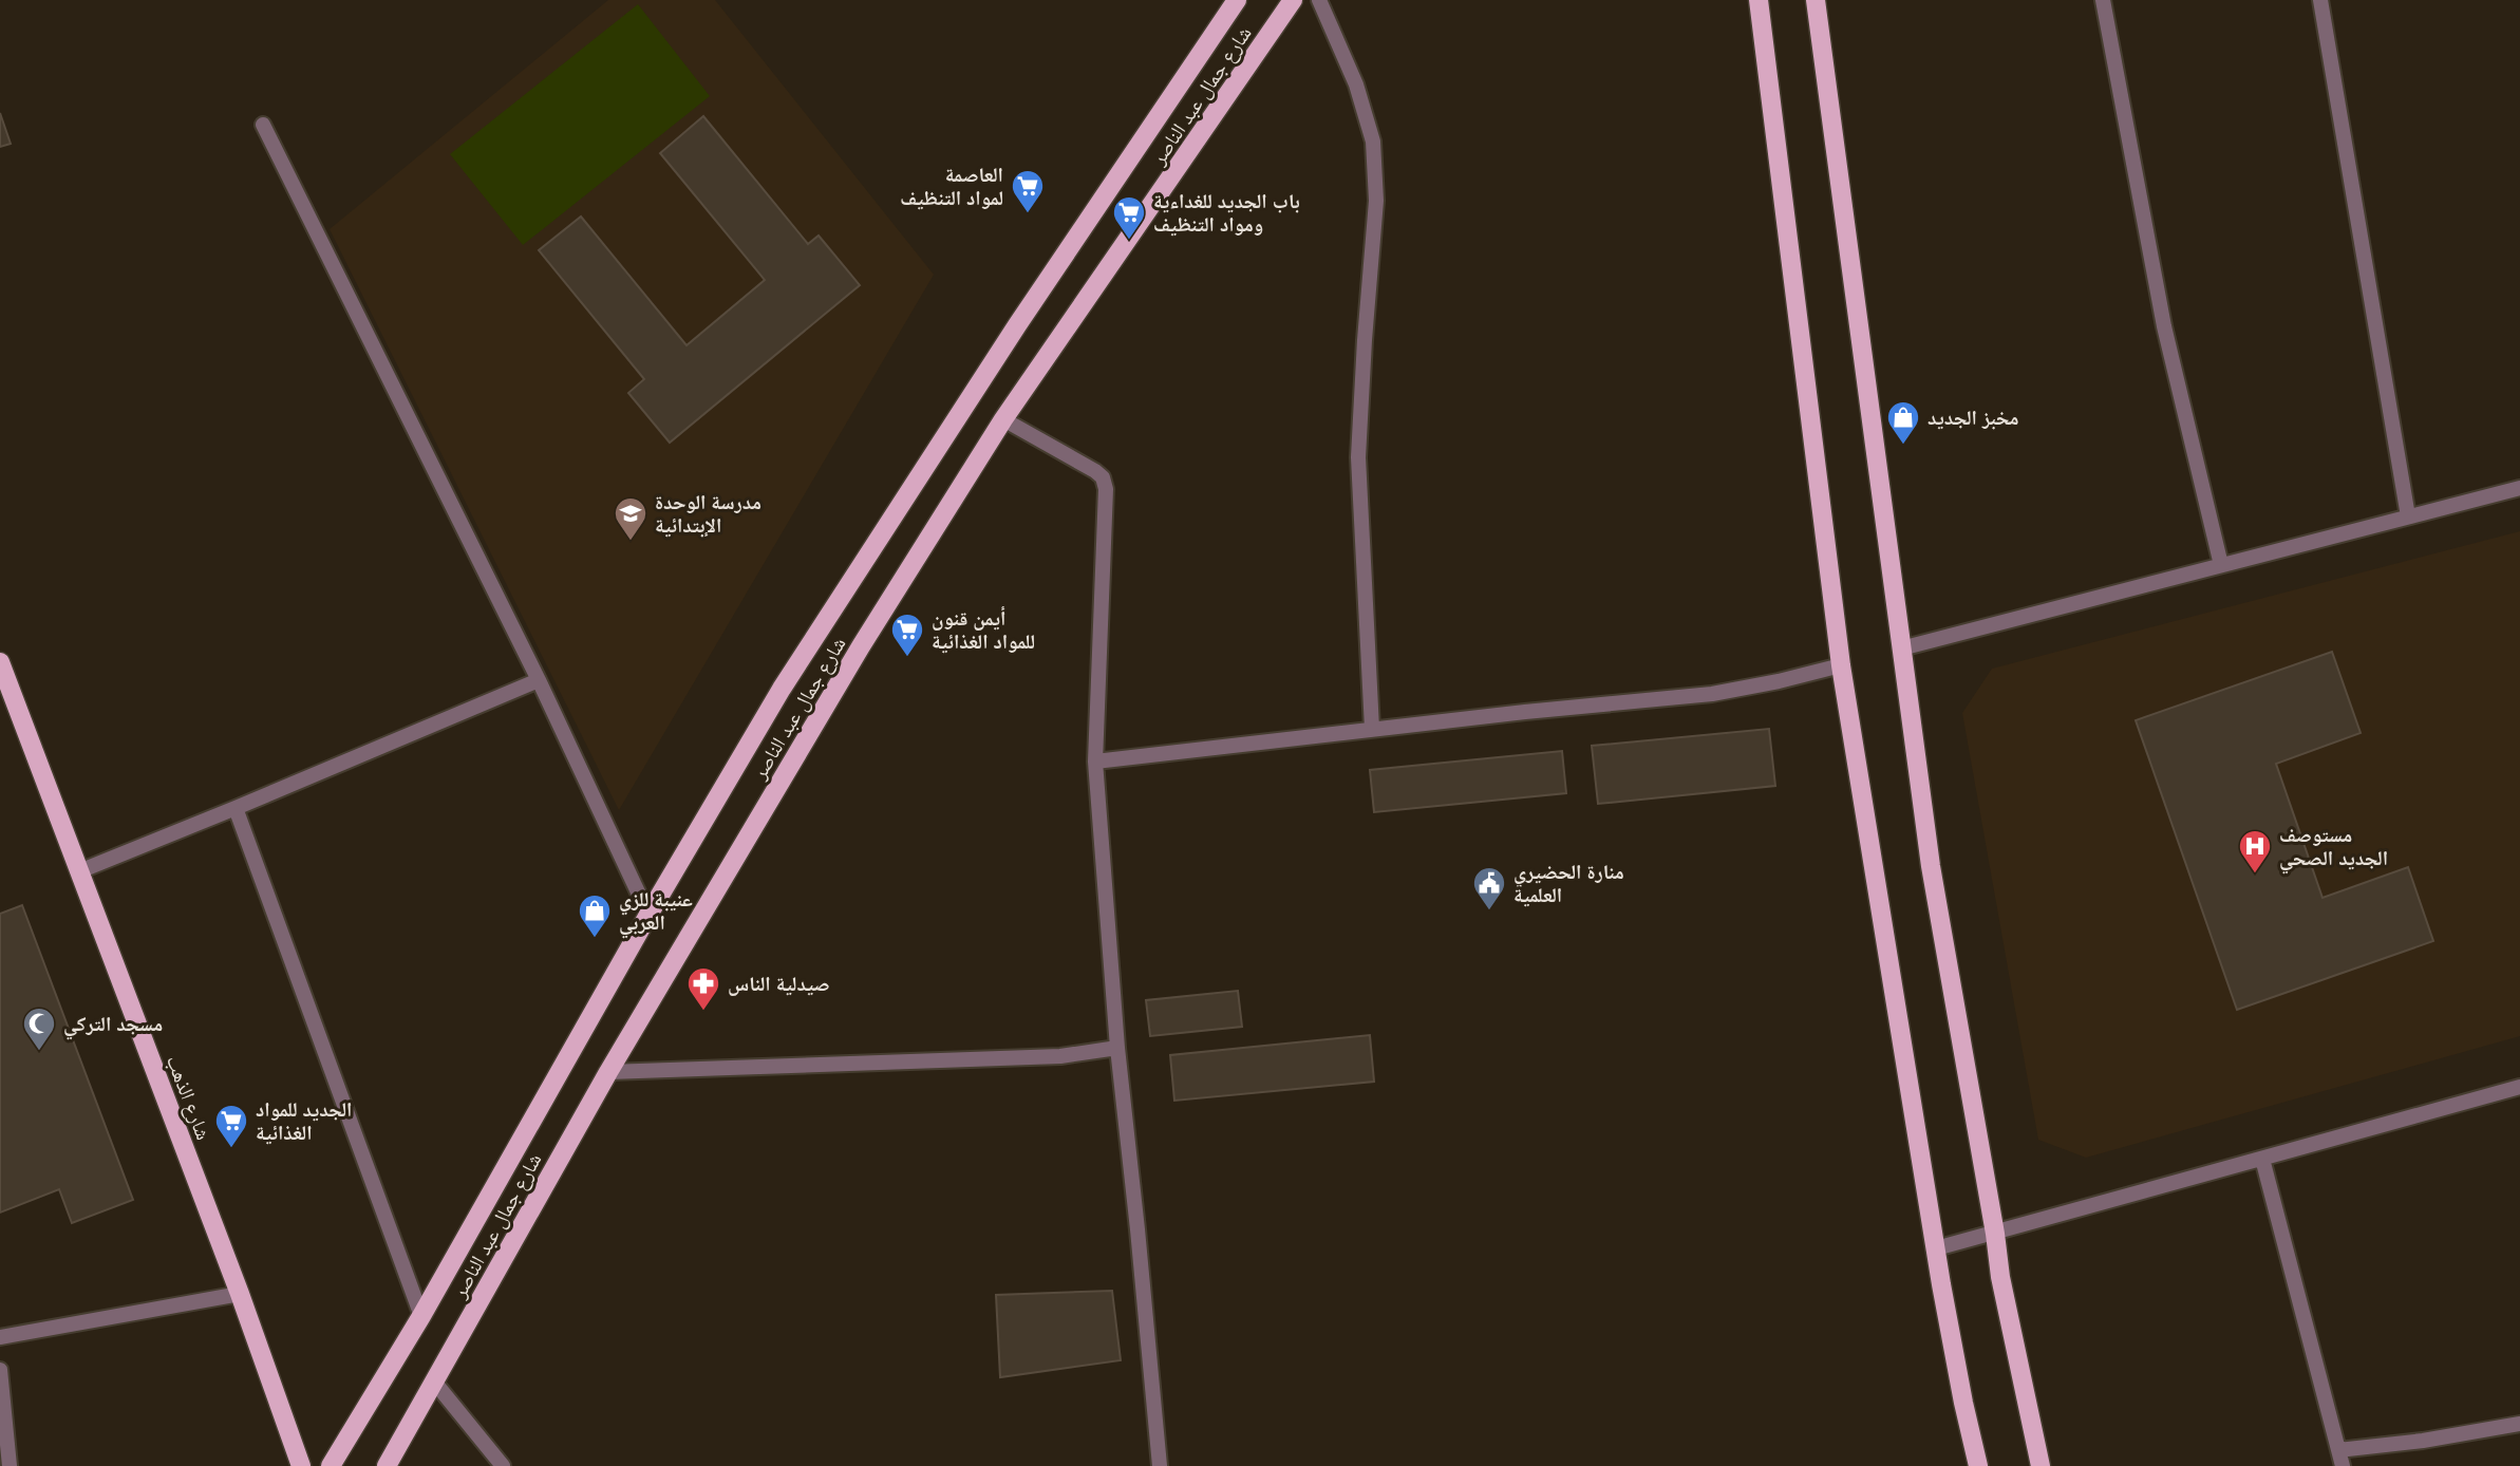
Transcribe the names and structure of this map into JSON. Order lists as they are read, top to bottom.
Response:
{
  "streets": {
    "main road": ["شارع جمال عبد الناصر", "شارع الذهب"]
  },
  "places": {
    "supermarket": [
      "العاصمة لمواد التنظيف",
      "باب الجديد للغداءية ومواد التنظيف",
      "أيمن قنون للمواد الغذائية",
      "الجديد للمواد الغذائية"
    ],
    "shop": ["مخبز الجديد", "عنيبة للزي العربي"],
    "school or university": ["مدرسة الوحدة الإبتدائية"],
    "hospital": ["مستوصف الجديد الصحي"],
    "public building": ["منارة الحضيري العلمية"],
    "pharmacy": ["صيدلية الناس"],
    "mosque": ["مسجد التركي"]
  }
}
